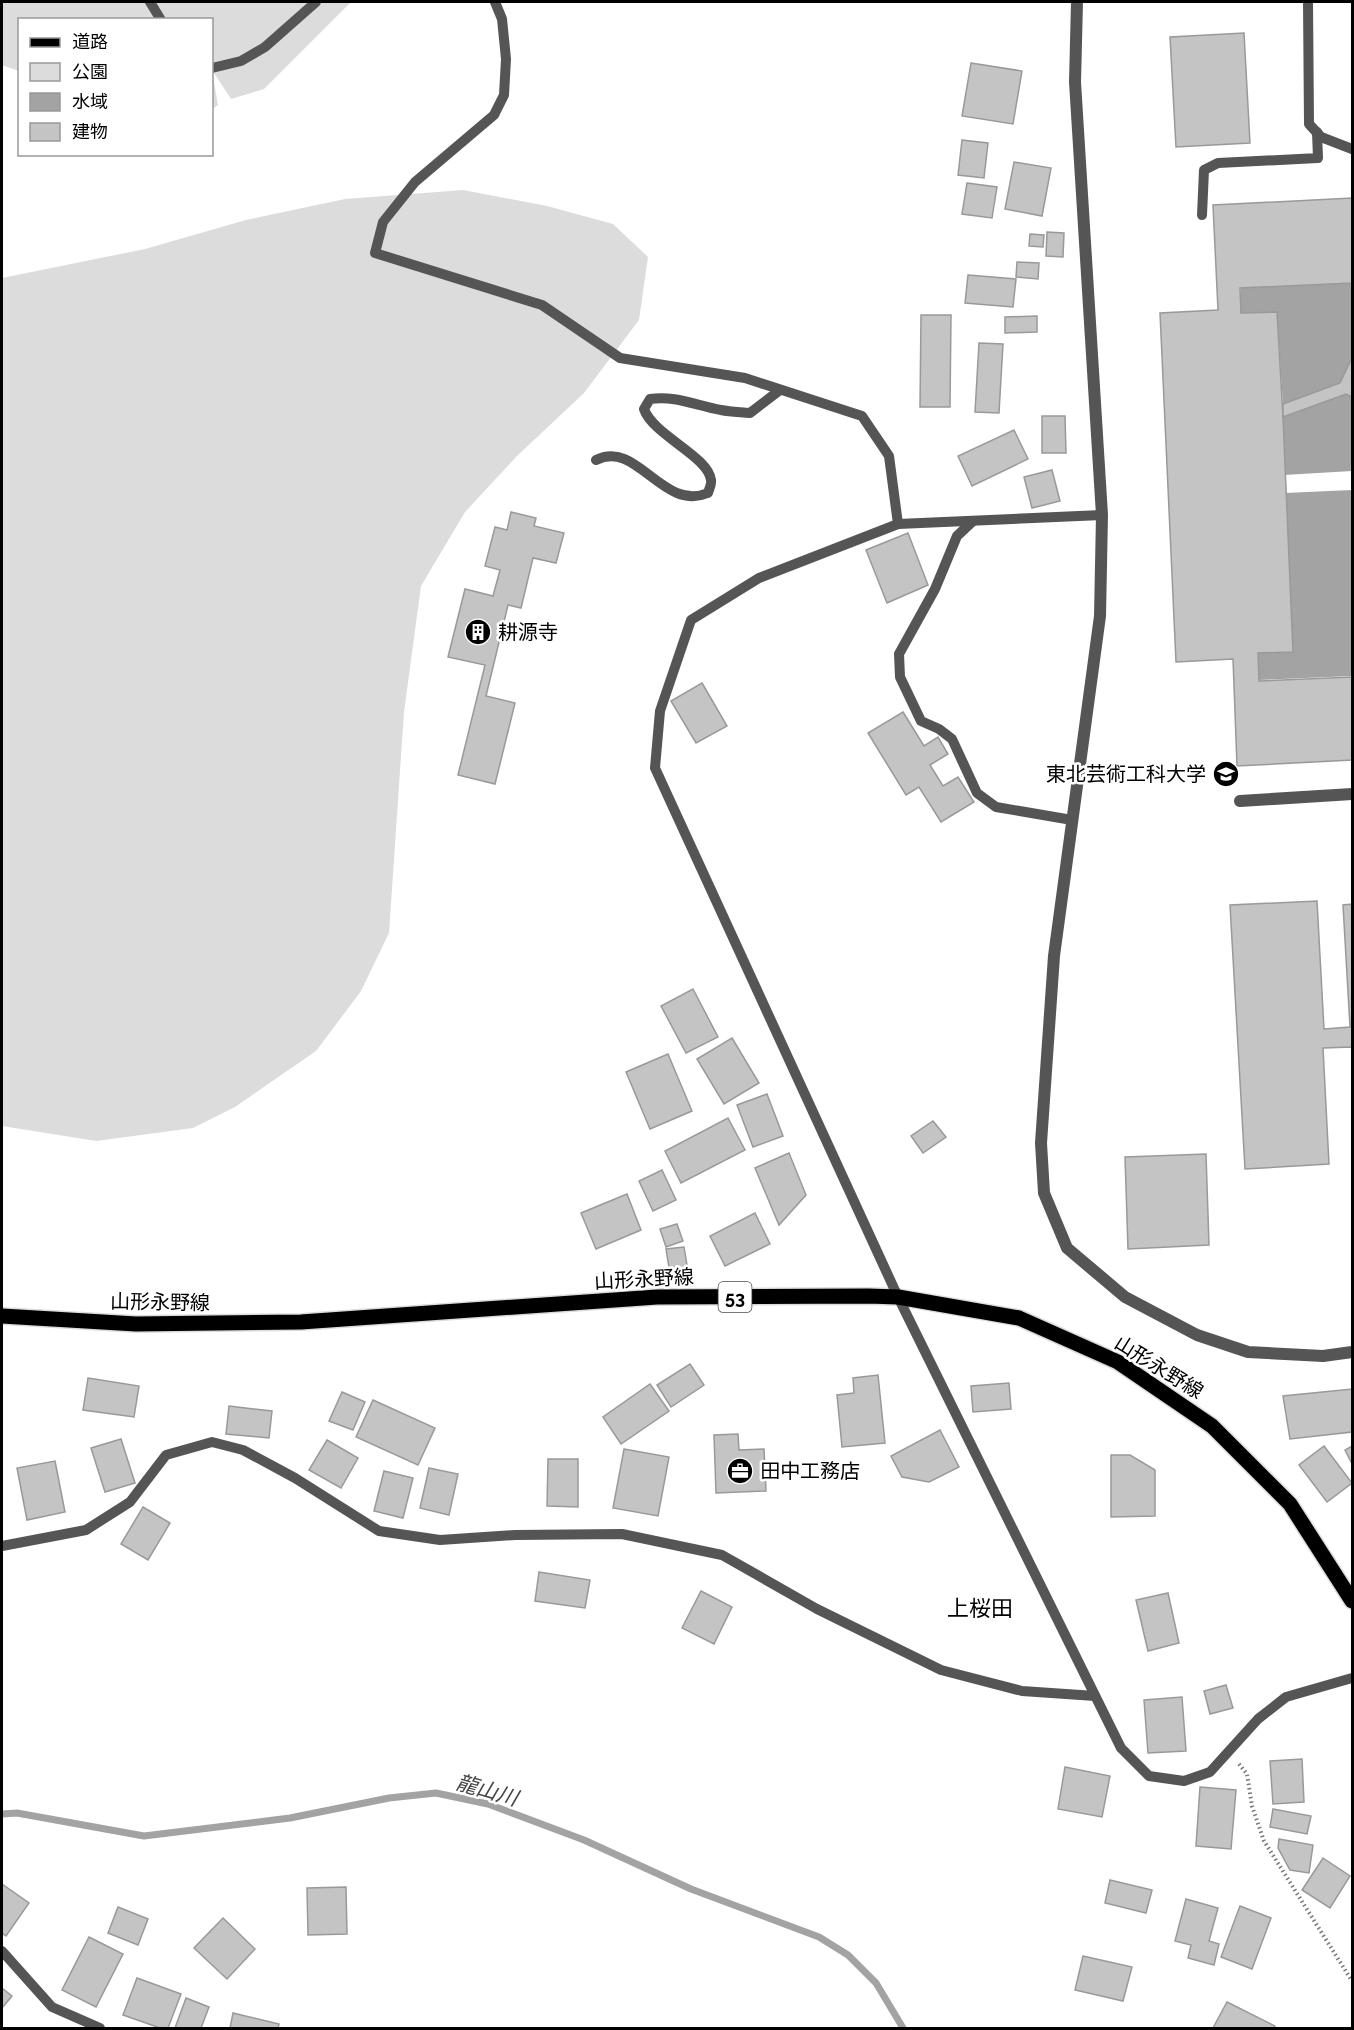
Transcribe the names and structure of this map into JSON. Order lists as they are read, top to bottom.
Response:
{
  "streets": {
    "main road": ["山形永野線", "53"]
  },
  "districts": ["上桜田"],
  "water": ["龍山川"],
  "places": {
    "building": ["耕源寺"],
    "school or university": ["東北芸術工科大学"],
    "office": ["田中工務店"]
  },
  "legend": [
    "道路",
    "公園",
    "水域",
    "建物"
  ]
}
